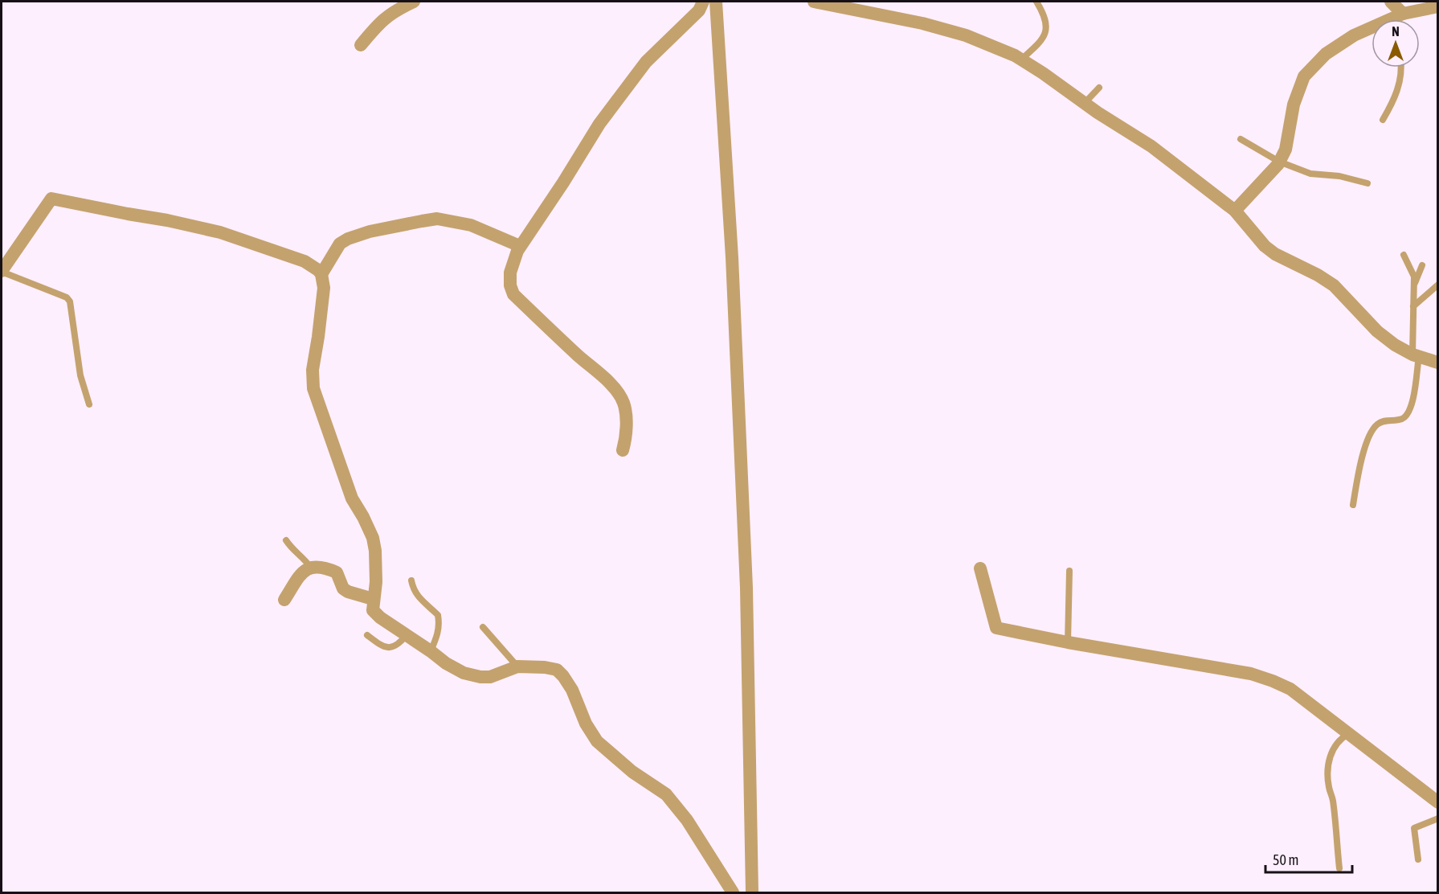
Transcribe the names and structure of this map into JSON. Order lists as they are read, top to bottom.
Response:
{
  "scale_bar": "50 m",
  "north": "top"
}
